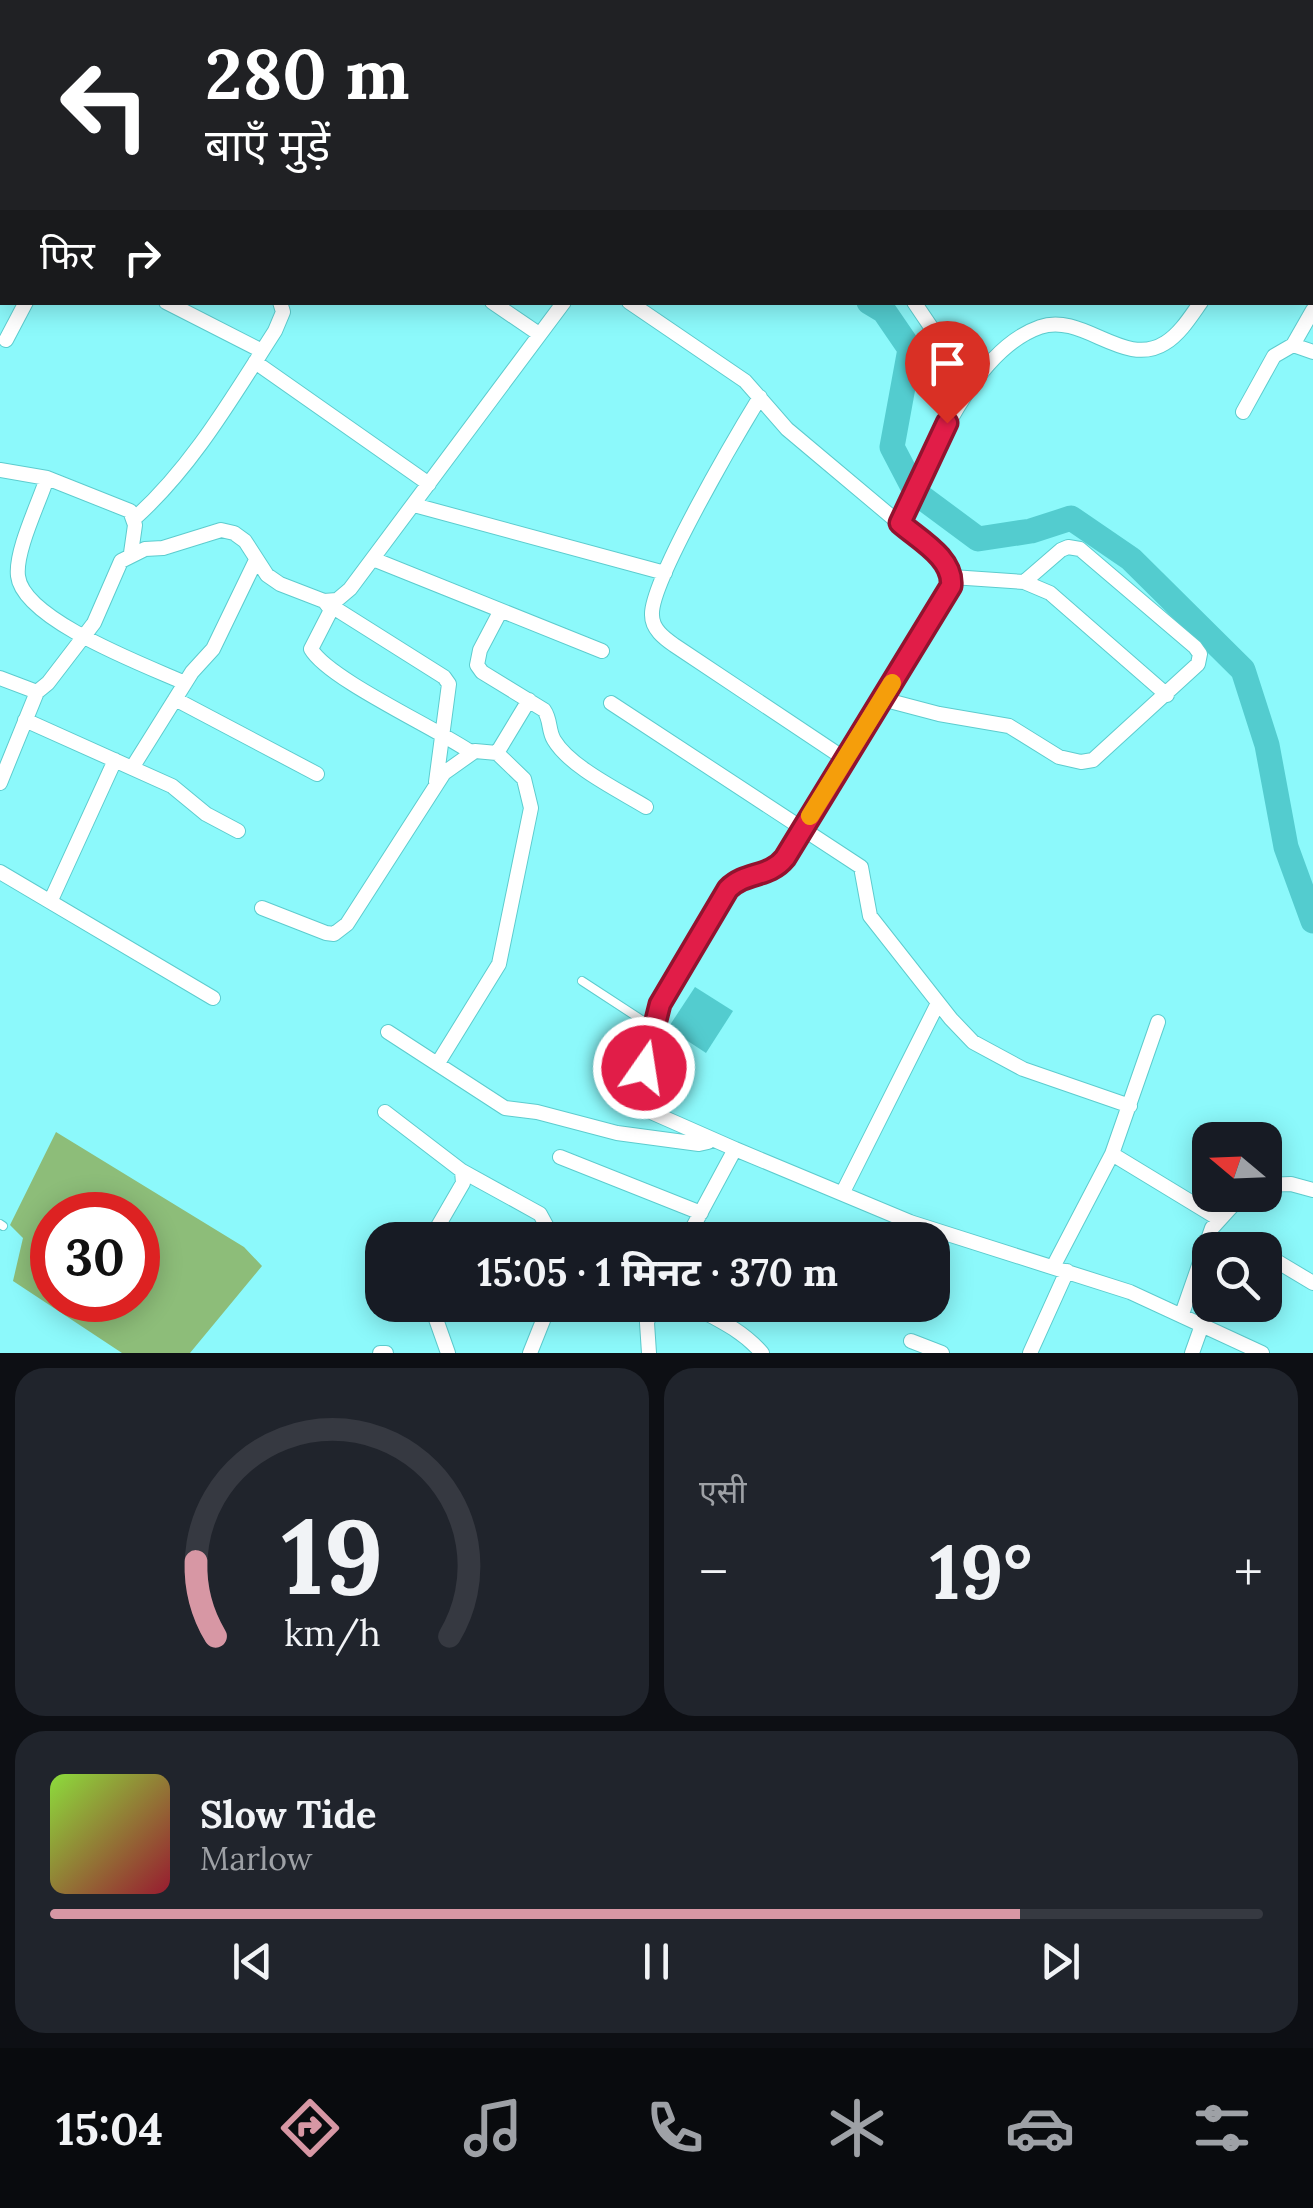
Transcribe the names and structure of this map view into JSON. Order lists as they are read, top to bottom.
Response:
{
  "north": "left",
  "page": {
    "turn": ["280 m", "बाएँ मुड़ें"],
    "then": "फिर",
    "limit": "30",
    "trip": "15:05 · 1 मिनट · 370 m",
    "tile": "एसी",
    "heat": ["−", "19°", "+"],
    "song": ["Slow Tide", "Marlow"],
    "tabs": "15:04",
    "gauge": ["19", "km/h"]
  }
}
